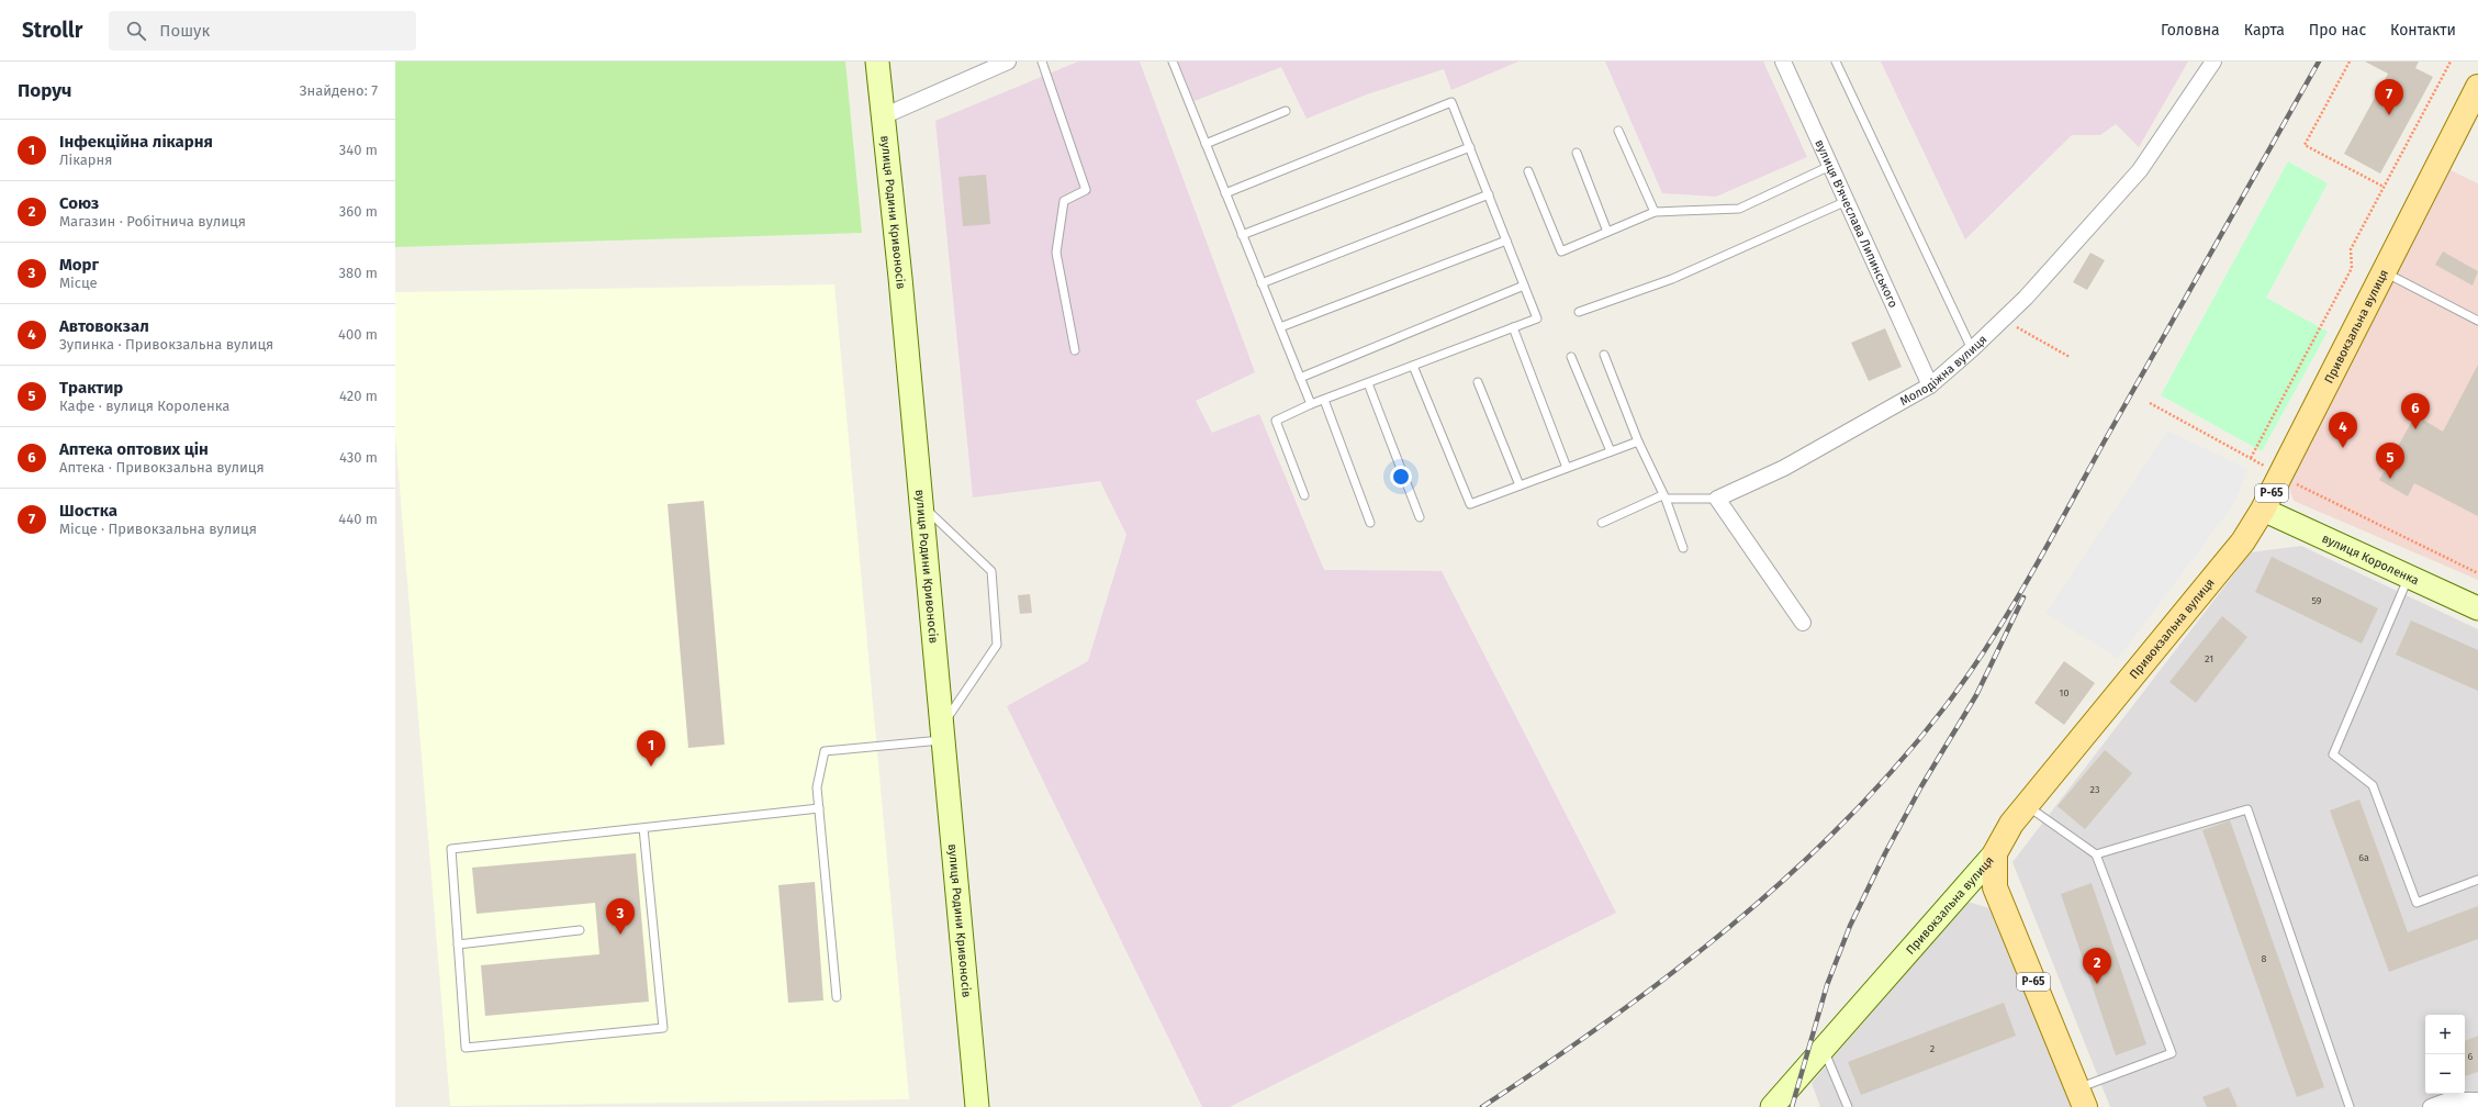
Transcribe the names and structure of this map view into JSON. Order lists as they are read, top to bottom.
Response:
{
  "streets": {
    "main road": [
      "вулиця Родини Кривоносів",
      "Привокзальна вулиця",
      "Р-65",
      "вулиця Короленка"
    ],
    "street": ["вулиця В'ячеслава Липинського", "Молодіжна вулиця"]
  },
  "crossings": [
    ["вулиця В'ячеслава Липинського", "Молодіжна вулиця"],
    ["Привокзальна вулиця", "Р-65"],
    ["Привокзальна вулиця", "вулиця Короленка"]
  ],
  "house_numbers": [
    "59",
    "21",
    "10",
    "23",
    "6а",
    "8",
    "2",
    "6"
  ],
  "page": {
    "header": "Strollr",
    "search": "Пошук",
    "nav": [
      "Головна",
      "Карта",
      "Про нас",
      "Контакти"
    ],
    "heading": ["Поруч", "Знайдено: 7"],
    "pins": [
      "7",
      "6",
      "4",
      "5",
      "1",
      "3",
      "2"
    ],
    "list": [
      {
        "mark": "1",
        "name": "Інфекційна лікарня",
        "note": "Лікарня",
        "value": "340 m"
      },
      {
        "mark": "2",
        "name": "Союз",
        "note": "Магазин · Робітнича вулиця",
        "value": "360 m"
      },
      {
        "mark": "3",
        "name": "Морг",
        "note": "Місце",
        "value": "380 m"
      },
      {
        "mark": "4",
        "name": "Автовокзал",
        "note": "Зупинка · Привокзальна вулиця",
        "value": "400 m"
      },
      {
        "mark": "5",
        "name": "Трактир",
        "note": "Кафе · вулиця Короленка",
        "value": "420 m"
      },
      {
        "mark": "6",
        "name": "Аптека оптових цін",
        "note": "Аптека · Привокзальна вулиця",
        "value": "430 m"
      },
      {
        "mark": "7",
        "name": "Шостка",
        "note": "Місце · Привокзальна вулиця",
        "value": "440 m"
      }
    ],
    "map_buttons": ["+", "−"]
  }
}
